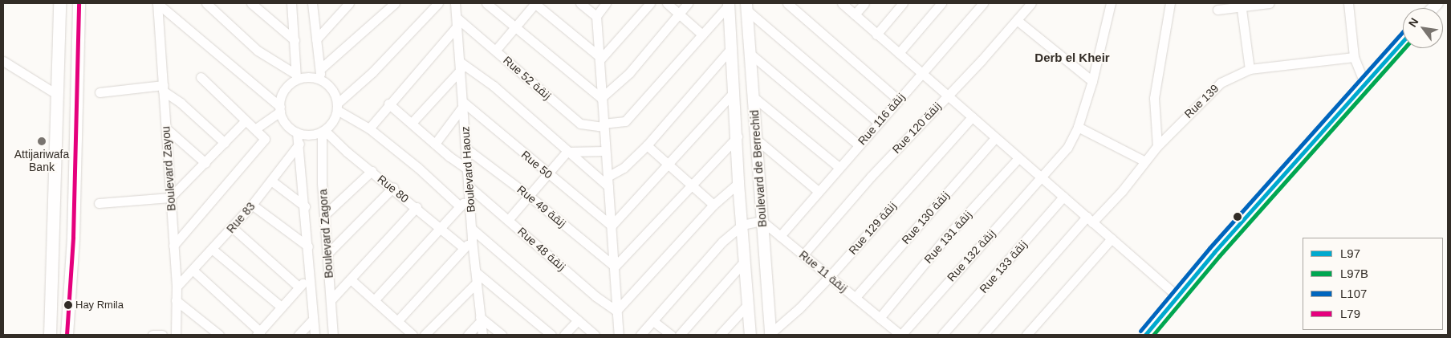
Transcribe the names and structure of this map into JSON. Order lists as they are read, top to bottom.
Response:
{
  "streets": {
    "street": [
      "Rue 52 زنقة",
      "Rue 139",
      "Rue 116 زنقة",
      "Rue 120 زنقة",
      "Rue 50",
      "Boulevard Zayou",
      "Boulevard de Berrechid",
      "Boulevard Haouz",
      "Rue 80",
      "Rue 49 زنقة",
      "Rue 83",
      "Rue 130 زنقة",
      "Rue 129 زنقة",
      "Boulevard Zagora",
      "Rue 131 زنقة",
      "Rue 48 زنقة",
      "Rue 132 زنقة",
      "Rue 133 زنقة",
      "Rue 11 زنقة"
    ]
  },
  "crossings": [
    ["Rue 52 زنقة", "Boulevard Haouz"],
    ["Rue 116 زنقة", "Rue 11 زنقة"],
    ["Rue 120 زنقة", "Rue 11 زنقة"],
    ["Rue 50", "Boulevard Haouz"],
    ["Boulevard Zayou", "Rue 83"],
    ["Boulevard de Berrechid", "Rue 129 زنقة"],
    ["Boulevard de Berrechid", "Rue 11 زنقة"],
    ["Boulevard Haouz", "Rue 49 زنقة"],
    ["Boulevard Haouz", "Rue 48 زنقة"],
    ["Rue 80", "Boulevard Zagora"],
    ["Rue 83", "Boulevard Zagora"],
    ["Rue 130 زنقة", "Rue 11 زنقة"],
    ["Rue 129 زنقة", "Rue 11 زنقة"],
    ["Rue 131 زنقة", "Rue 11 زنقة"],
    ["Rue 132 زنقة", "Rue 11 زنقة"]
  ],
  "districts": ["Derb el Kheir"],
  "places": ["Attijariwafa Bank", "Hay Rmila"],
  "lines": [
    "transit line L79",
    "transit line L107",
    "transit line L97",
    "transit line L97B"
  ],
  "legend": [
    "L97",
    "L97B",
    "L107",
    "L79"
  ],
  "north": "top left"
}
